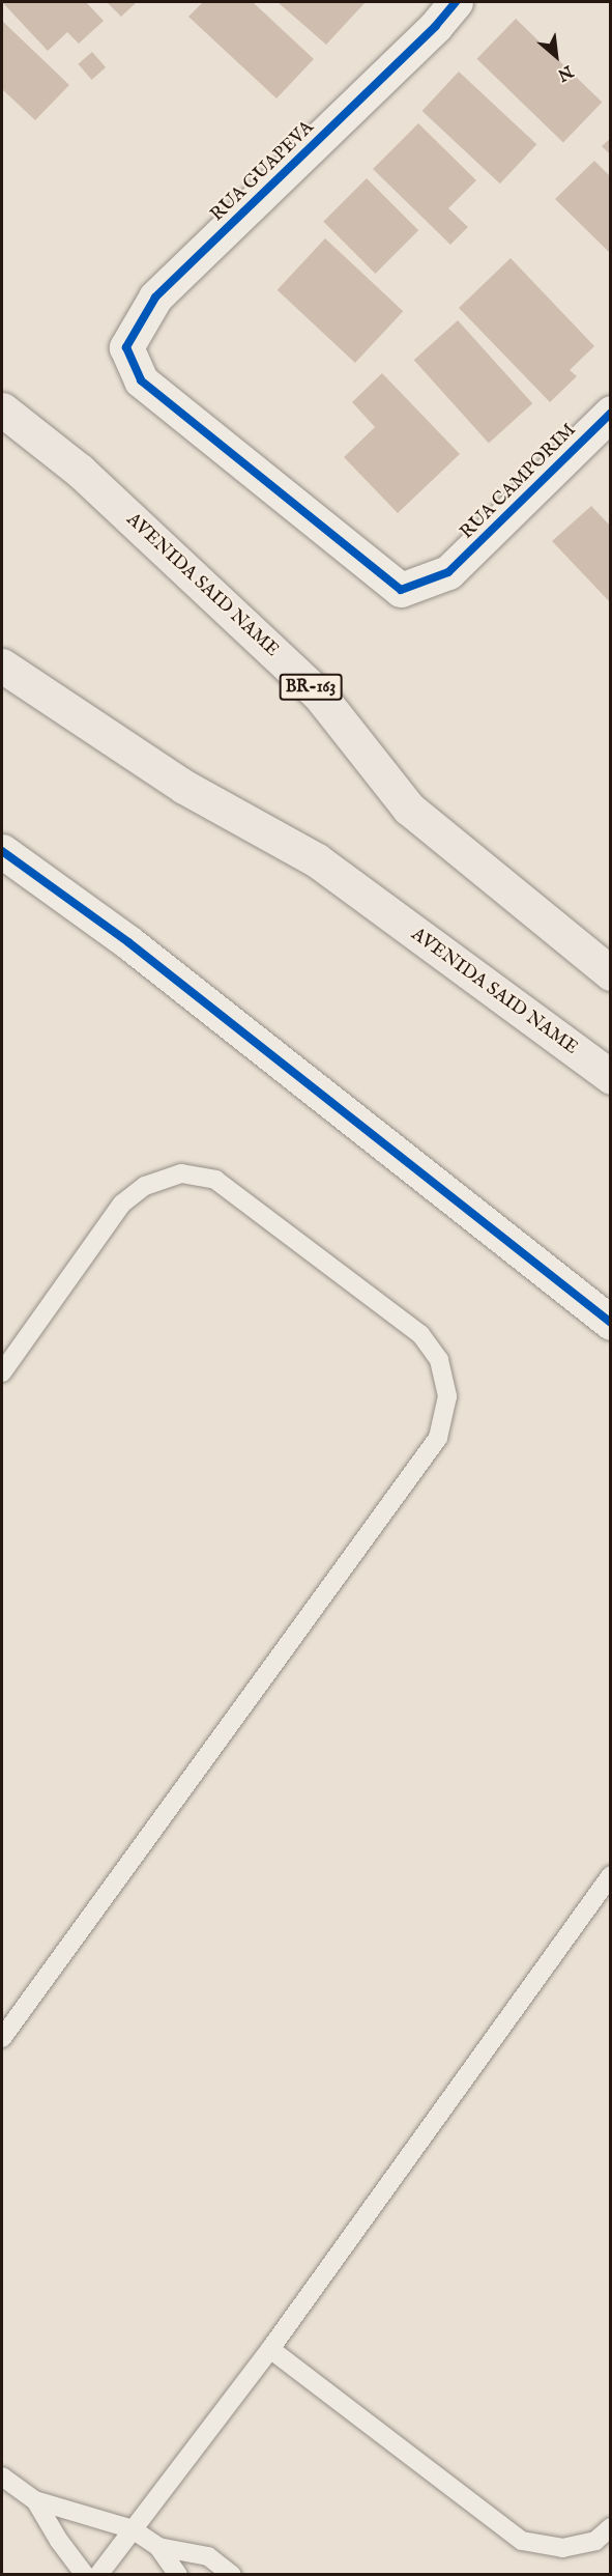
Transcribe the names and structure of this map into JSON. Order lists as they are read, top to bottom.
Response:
{
  "streets": {
    "highway": ["AVENIDA SAID NAME", "BR-163"],
    "street": ["RUA GUAPEVA", "RUA CAMPORIM"]
  },
  "crossings": [
    ["RUA GUAPEVA", "RUA CAMPORIM"]
  ],
  "north": "bottom right"
}
